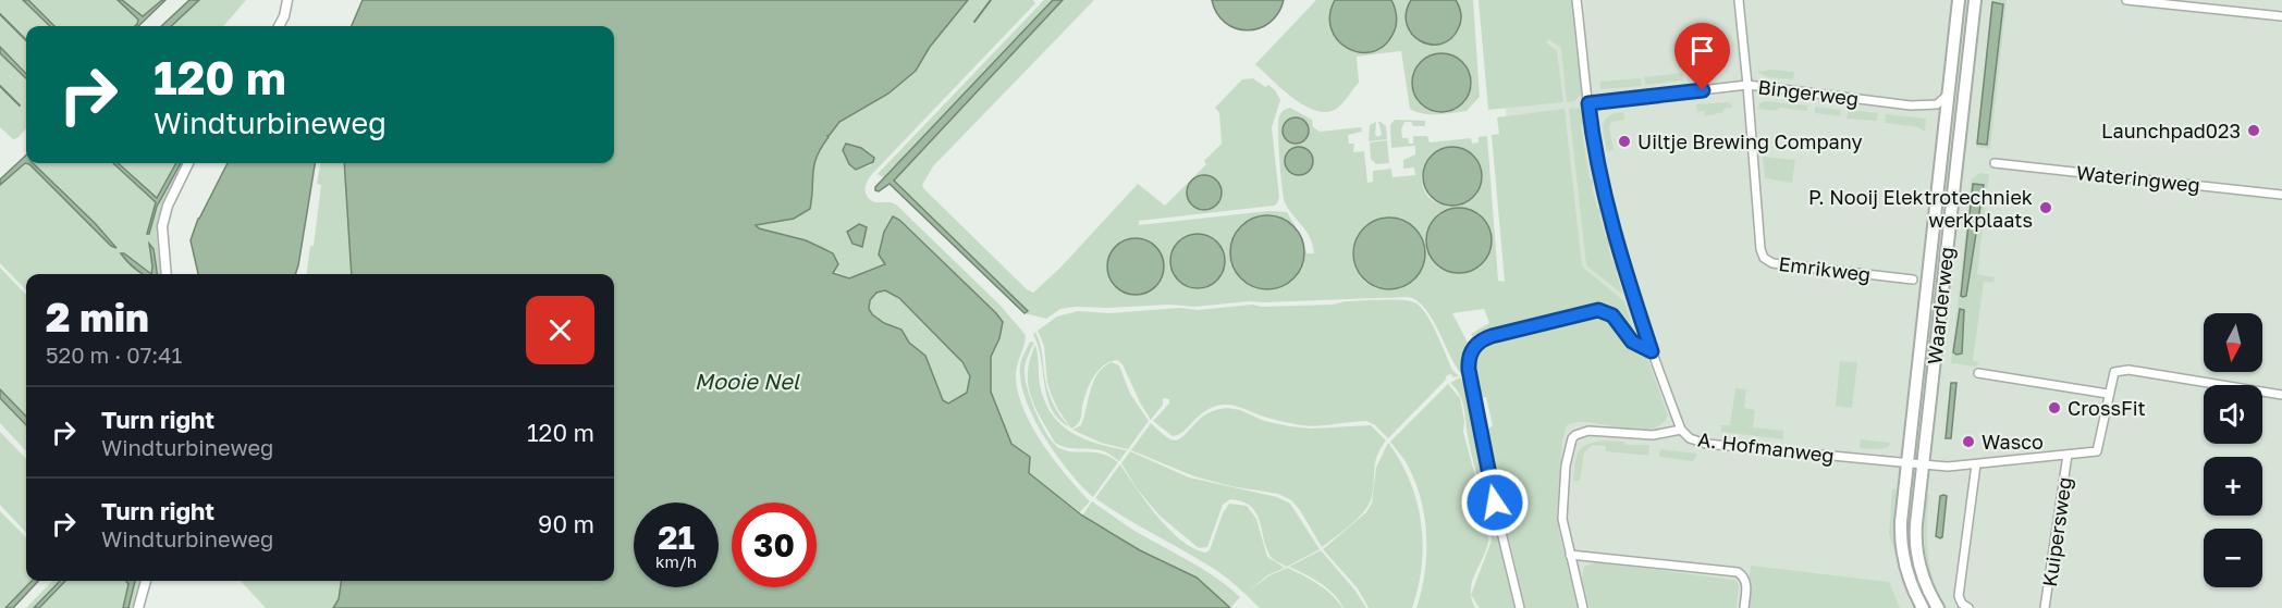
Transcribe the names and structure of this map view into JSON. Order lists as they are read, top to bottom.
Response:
{
  "streets": {
    "main road": ["Waarderweg"],
    "street": [
      "Bingerweg",
      "Wateringweg",
      "Emrikweg",
      "A. Hofmanweg",
      "Kuipersweg"
    ]
  },
  "crossings": [
    ["Bingerweg", "Emrikweg"],
    ["Bingerweg", "Waarderweg"],
    ["Bingerweg", "A. Hofmanweg"],
    ["Waarderweg", "A. Hofmanweg"],
    ["A. Hofmanweg", "Kuipersweg"]
  ],
  "water": ["Mooie Nel"],
  "places": [
    "Launchpad023",
    "Uiltje Brewing Company",
    "P. Nooij Elektrotechniek werkplaats",
    "CrossFit",
    "Wasco"
  ],
  "north": "bottom",
  "page": {
    "turn": ["120 m", "Windturbineweg"],
    "heading": ["2 min", "520 m · 07:41"],
    "map_buttons": ["+", "−"],
    "list": [
      {
        "name": "Turn right",
        "note": "Windturbineweg",
        "value": "120 m"
      },
      {
        "name": "Turn right",
        "note": "Windturbineweg",
        "value": "90 m"
      }
    ],
    "speed": "21 km/h",
    "limit": "30"
  }
}
